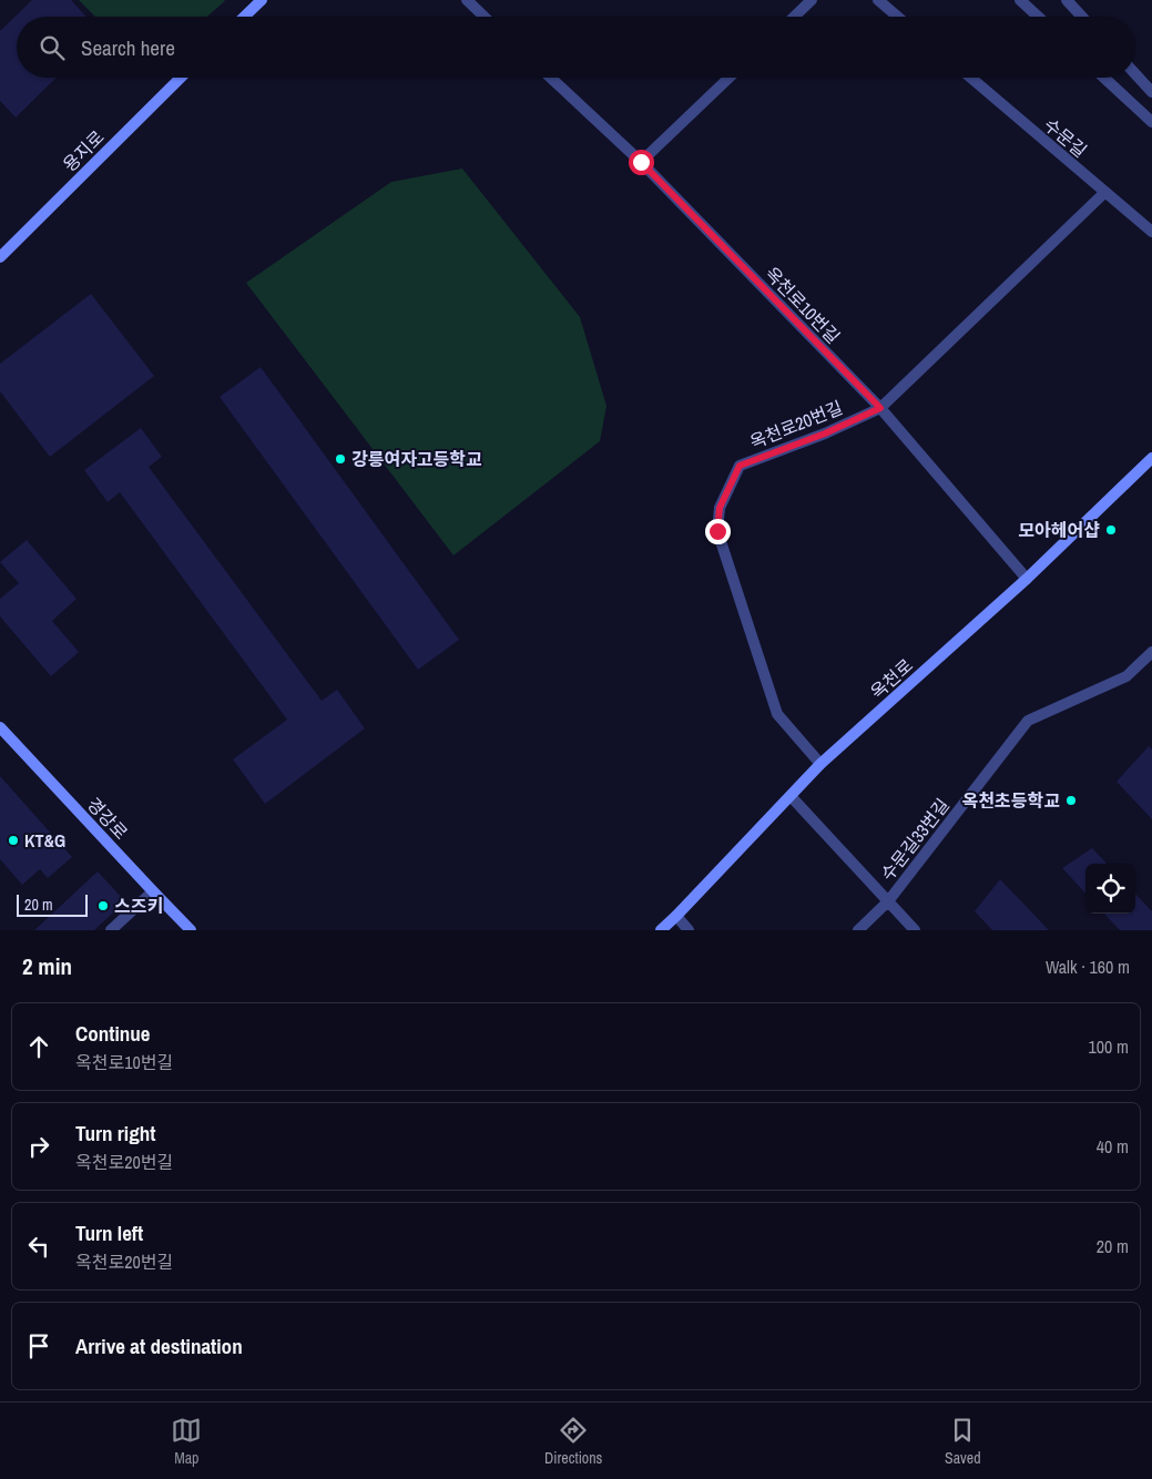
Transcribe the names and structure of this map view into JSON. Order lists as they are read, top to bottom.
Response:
{
  "streets": {
    "street": [
      "수문길",
      "용지로",
      "옥천로10번길",
      "옥천로20번길",
      "옥천로",
      "경강로",
      "수문길33번길"
    ]
  },
  "crossings": [
    ["수문길", "옥천로20번길"],
    ["옥천로10번길", "옥천로20번길"],
    ["옥천로10번길", "옥천로"],
    ["옥천로20번길", "옥천로"]
  ],
  "places": [
    "강릉여자고등학교",
    "모아헤어샵",
    "옥천초등학교",
    "KT&G",
    "스즈키"
  ],
  "scale_bar": "20 m",
  "page": {
    "search": "Search here",
    "scale": "20 m",
    "heading": ["2 min", "Walk · 160 m"],
    "list": [
      ["Continue", "옥천로10번길", "100 m"],
      ["Turn right", "옥천로20번길", "40 m"],
      ["Turn left", "옥천로20번길", "20 m"],
      "Arrive at destination"
    ],
    "nav": ["Map", "Directions", "Saved"]
  }
}
